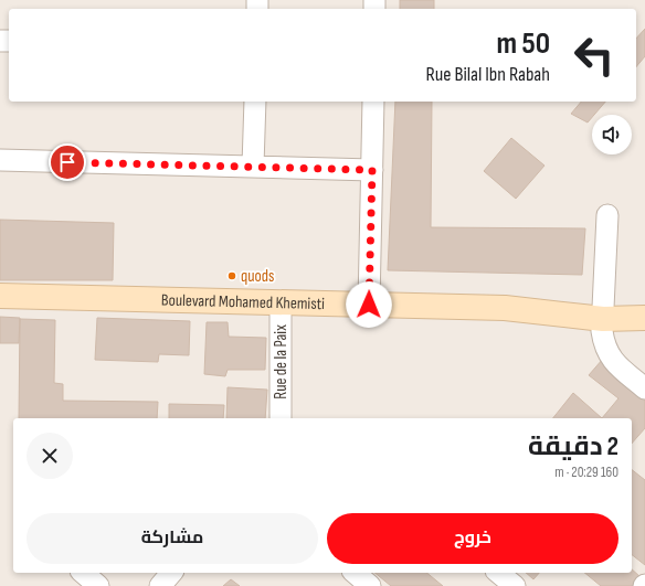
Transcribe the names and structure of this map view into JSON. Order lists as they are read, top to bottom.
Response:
{
  "streets": {
    "main road": ["Boulevard Mohamed Khemisti"],
    "street": ["Rue de la Paix"]
  },
  "crossings": [
    ["Boulevard Mohamed Khemisti", "Rue de la Paix"]
  ],
  "places": ["quods"],
  "page": {
    "turn": ["50 m", "Rue Bilal Ibn Rabah"],
    "heading": ["2 دقيقة", "160 m · 20:29"],
    "buttons": ["خروج", "مشاركة"]
  }
}
